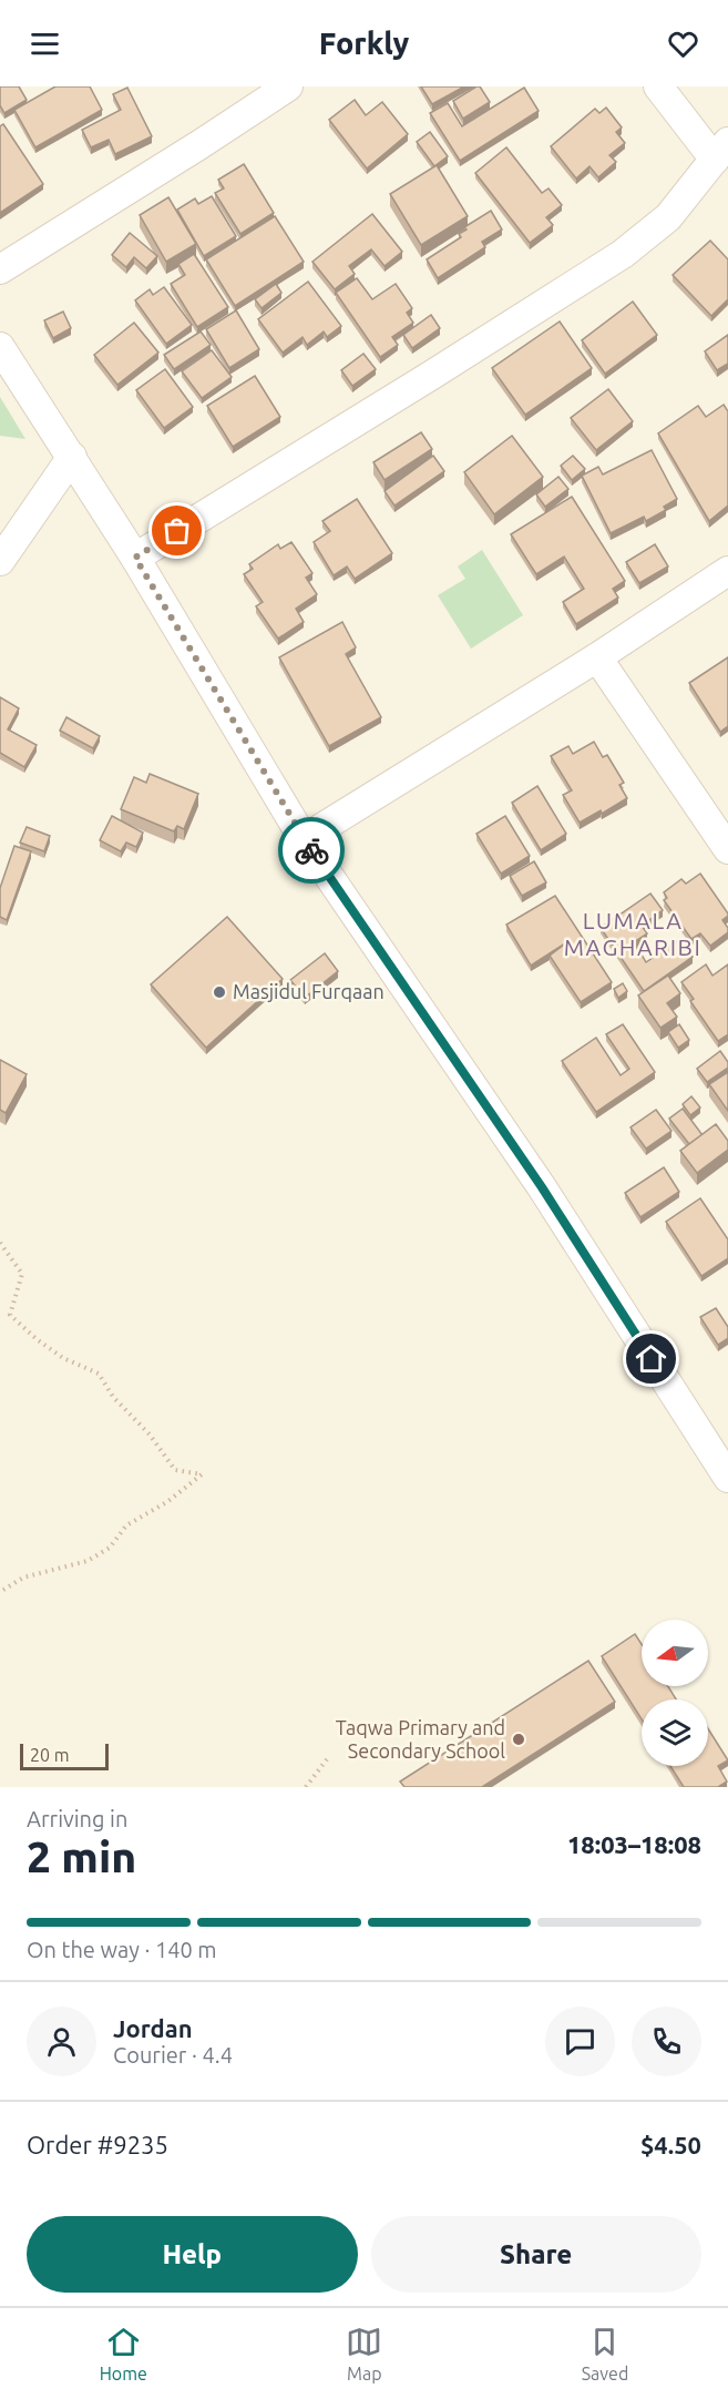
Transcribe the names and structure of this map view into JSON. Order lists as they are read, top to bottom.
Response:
{
  "districts": ["LUMALA MAGHARIBI"],
  "places": ["Masjidul Furqaan", "Taqwa Primary and Secondary School"],
  "scale_bar": "20 m",
  "north": "left",
  "page": {
    "header": "Forkly",
    "scale": "20 m",
    "heading": ["2 min", "Arriving in", "18:03–18:08"],
    "panel": [
      "Jordan",
      "Courier · 4.4",
      "Order #9235",
      "$4.50"
    ],
    "bar": "On the way · 140 m",
    "buttons": ["Help", "Share"],
    "tabs": ["Home", "Map", "Saved"]
  }
}
